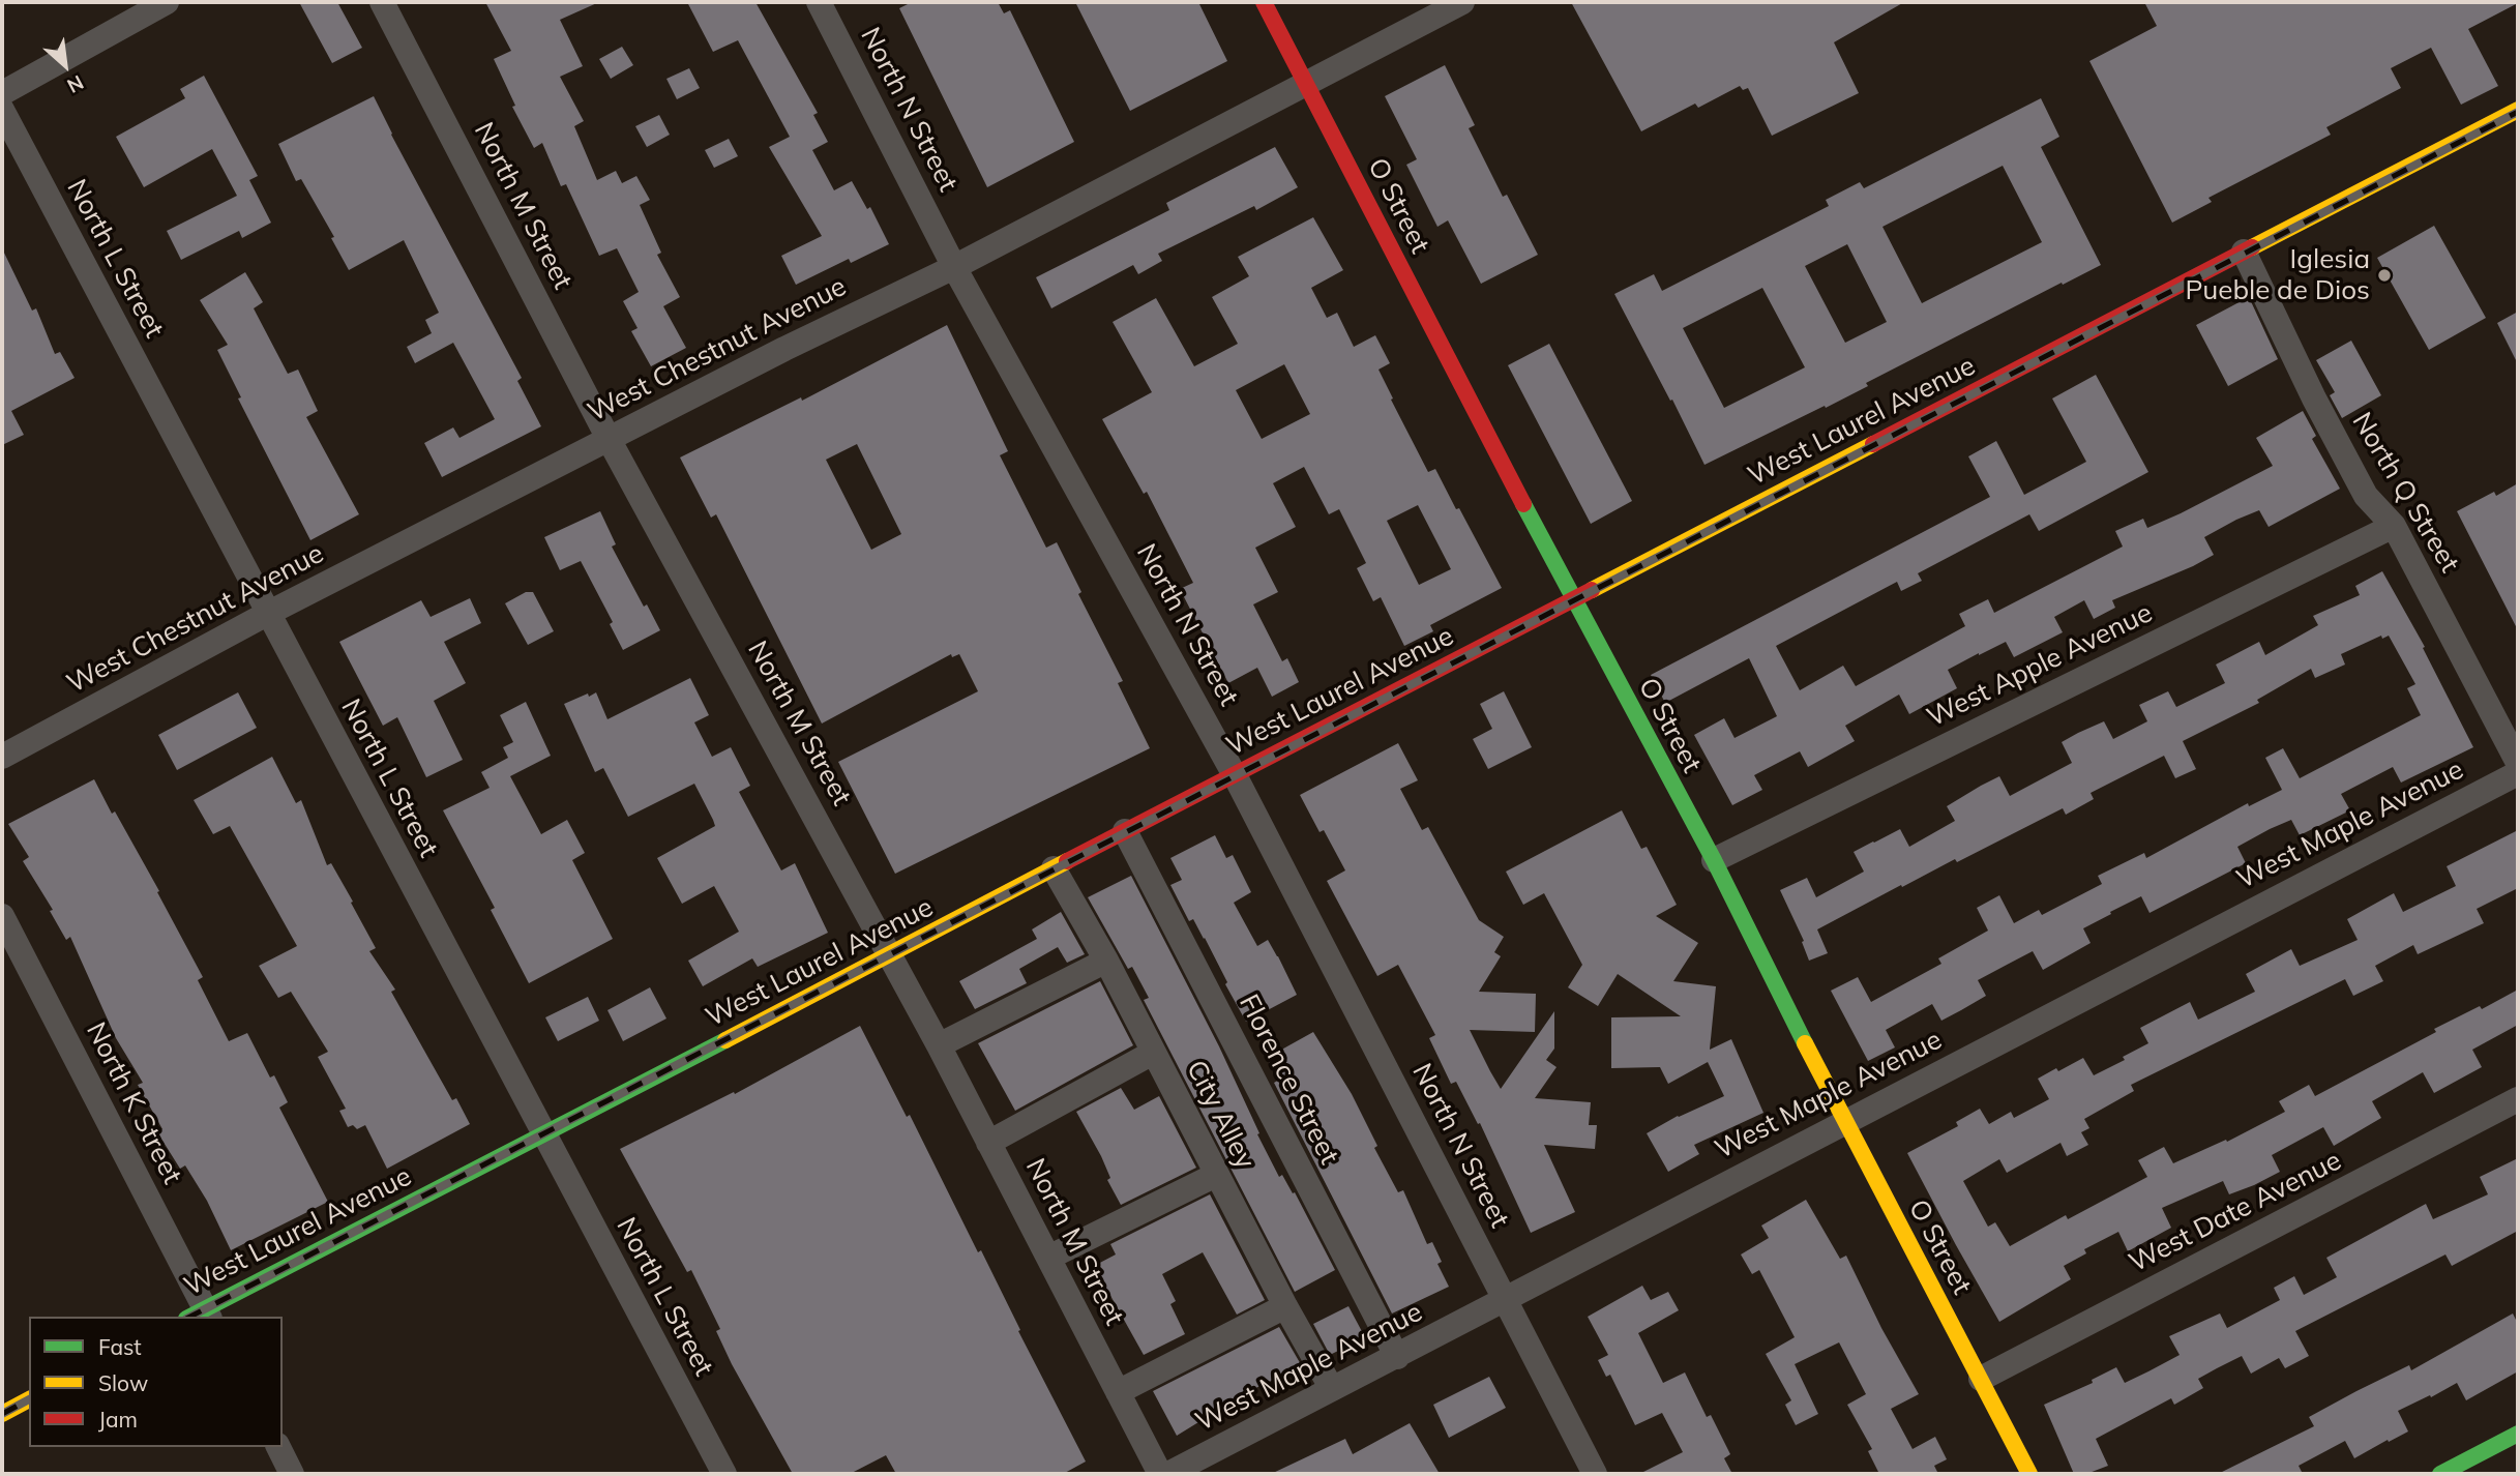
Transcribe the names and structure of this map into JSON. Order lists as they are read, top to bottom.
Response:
{
  "streets": {
    "street": [
      "North N Street",
      "North M Street",
      "O Street",
      "North L Street",
      "West Chestnut Avenue",
      "West Laurel Avenue",
      "North Q Street",
      "West Apple Avenue",
      "West Maple Avenue",
      "Florence Street",
      "North K Street",
      "City Alley",
      "West Date Avenue"
    ]
  },
  "crossings": [
    ["North N Street", "West Chestnut Avenue"],
    ["North N Street", "West Laurel Avenue"],
    ["North N Street", "West Maple Avenue"],
    ["North M Street", "West Chestnut Avenue"],
    ["North M Street", "West Laurel Avenue"],
    ["O Street", "West Chestnut Avenue"],
    ["O Street", "West Laurel Avenue"],
    ["O Street", "West Apple Avenue"],
    ["O Street", "West Maple Avenue"],
    ["O Street", "West Date Avenue"],
    ["North L Street", "West Chestnut Avenue"],
    ["North L Street", "West Laurel Avenue"],
    ["West Laurel Avenue", "North Q Street"],
    ["West Laurel Avenue", "Florence Street"],
    ["West Laurel Avenue", "North K Street"],
    ["West Laurel Avenue", "City Alley"],
    ["North Q Street", "West Apple Avenue"],
    ["West Maple Avenue", "Florence Street"],
    ["West Maple Avenue", "City Alley"]
  ],
  "places": ["Iglesia Pueble de Dios"],
  "legend": ["Fast", "Slow", "Jam"],
  "north": "bottom right"
}
